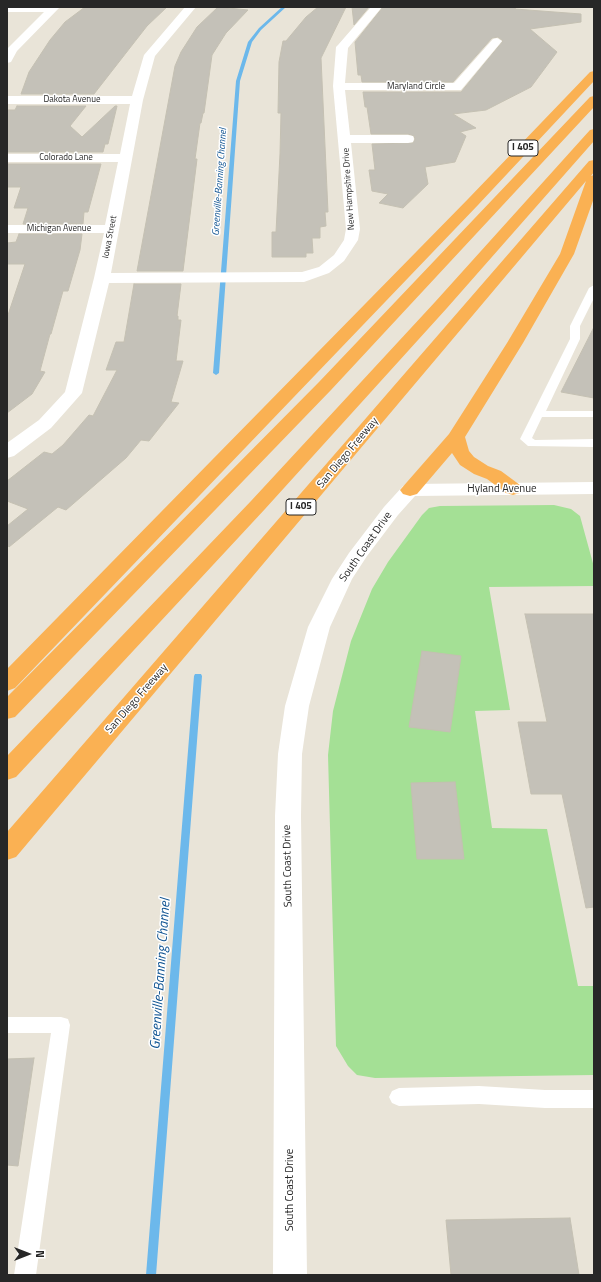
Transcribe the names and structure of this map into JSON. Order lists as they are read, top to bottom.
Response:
{
  "streets": {
    "highway": ["I 405", "San Diego Freeway"],
    "street": [
      "Maryland Circle",
      "Dakota Avenue",
      "Colorado Lane",
      "New Hampshire Drive",
      "Michigan Avenue",
      "Iowa Street",
      "Hyland Avenue",
      "South Coast Drive"
    ]
  },
  "crossings": [
    ["Maryland Circle", "New Hampshire Drive"],
    ["Dakota Avenue", "Iowa Street"],
    ["Colorado Lane", "Iowa Street"],
    ["New Hampshire Drive", "Iowa Street"],
    ["Michigan Avenue", "Iowa Street"],
    ["Hyland Avenue", "South Coast Drive"]
  ],
  "water": ["Greenville-Banning Channel"],
  "north": "right"
}
